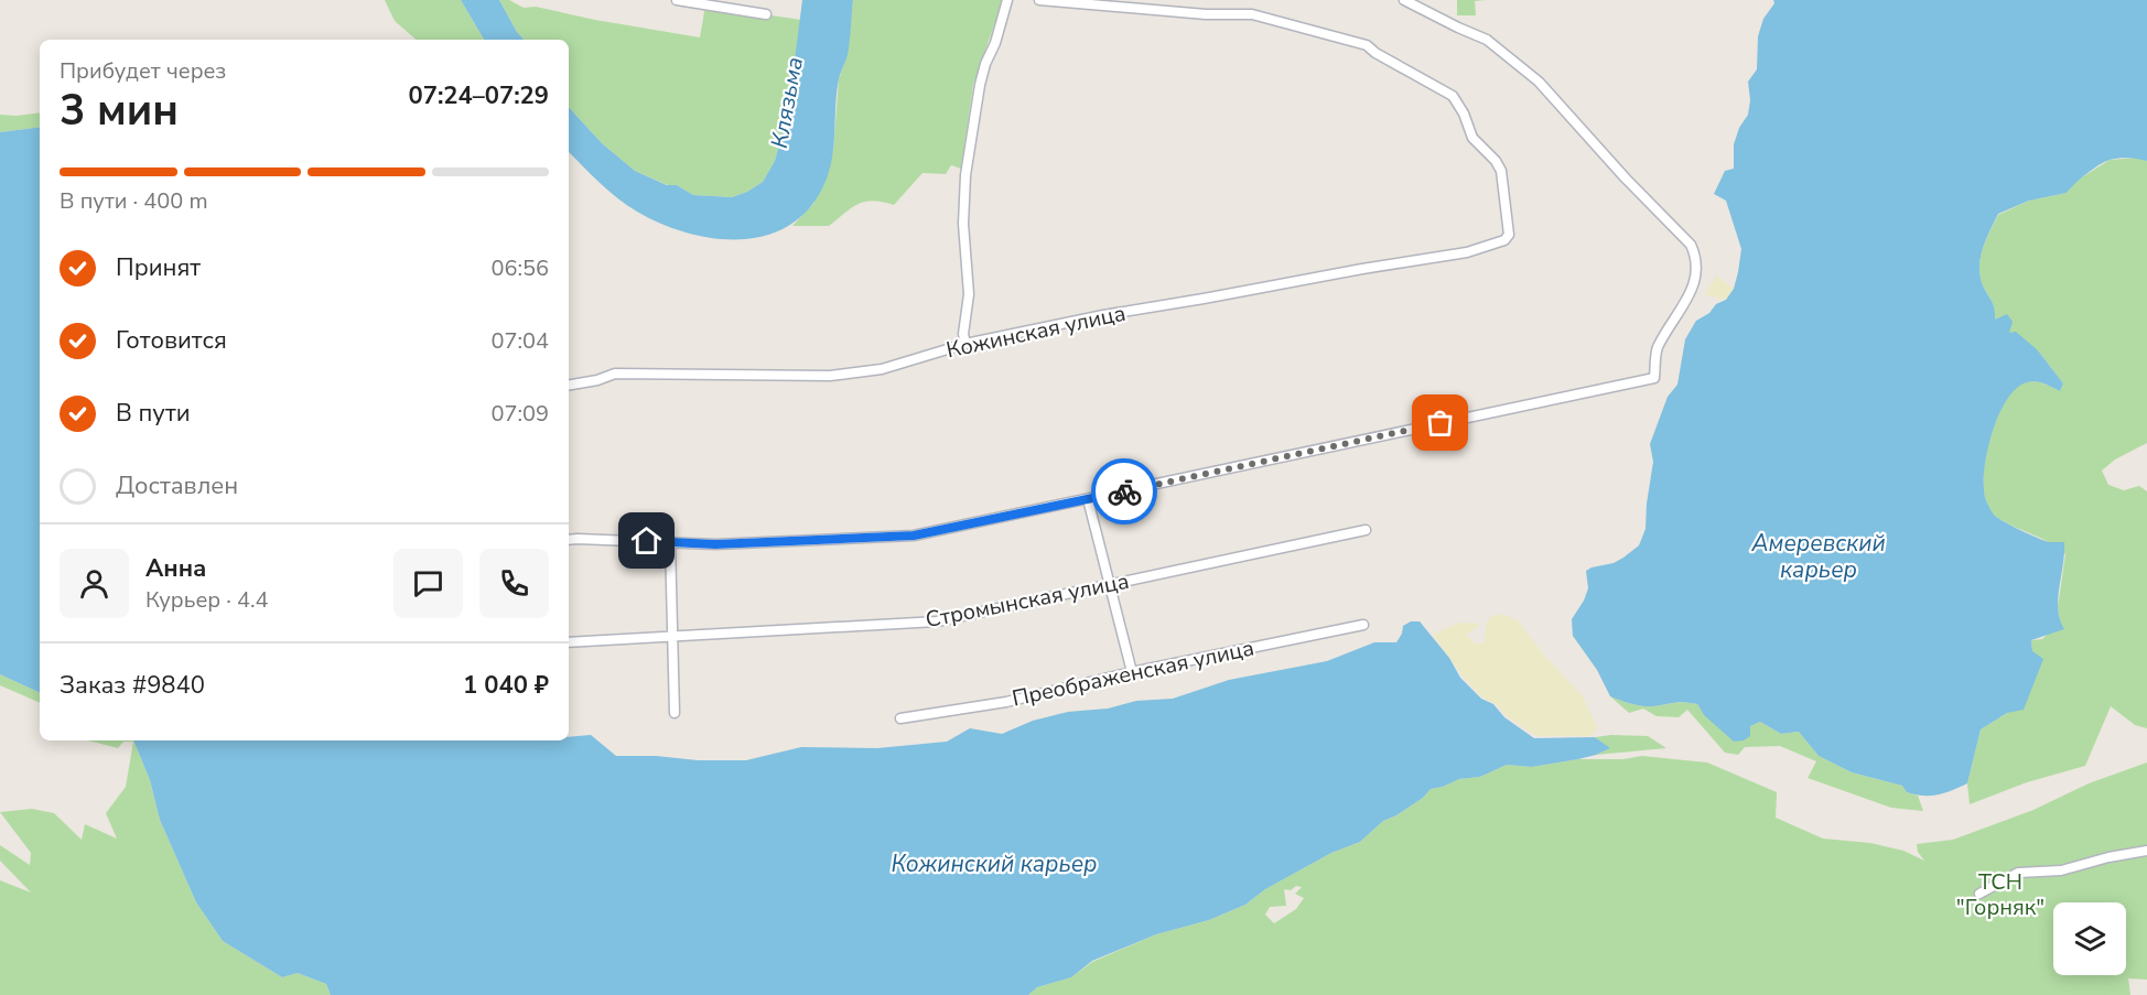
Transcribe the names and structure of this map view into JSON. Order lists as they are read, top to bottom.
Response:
{
  "streets": {
    "street": ["Кожинская улица", "Стромынская улица", "Преображенская улица"]
  },
  "water": ["Клязьма", "Амеревский карьер", "Кожинский карьер"],
  "parks": ["ТСН \"Горняк\""],
  "page": {
    "heading": ["3 мин", "Прибудет через", "07:24–07:29"],
    "panel": [
      "Анна",
      "Курьер · 4.4",
      "Заказ #9840",
      "1 040 ₽"
    ],
    "bar": "В пути · 400 m",
    "list": [
      ["Принят", "06:56"],
      ["Готовится", "07:04"],
      ["В пути", "07:09"],
      "Доставлен"
    ]
  }
}
